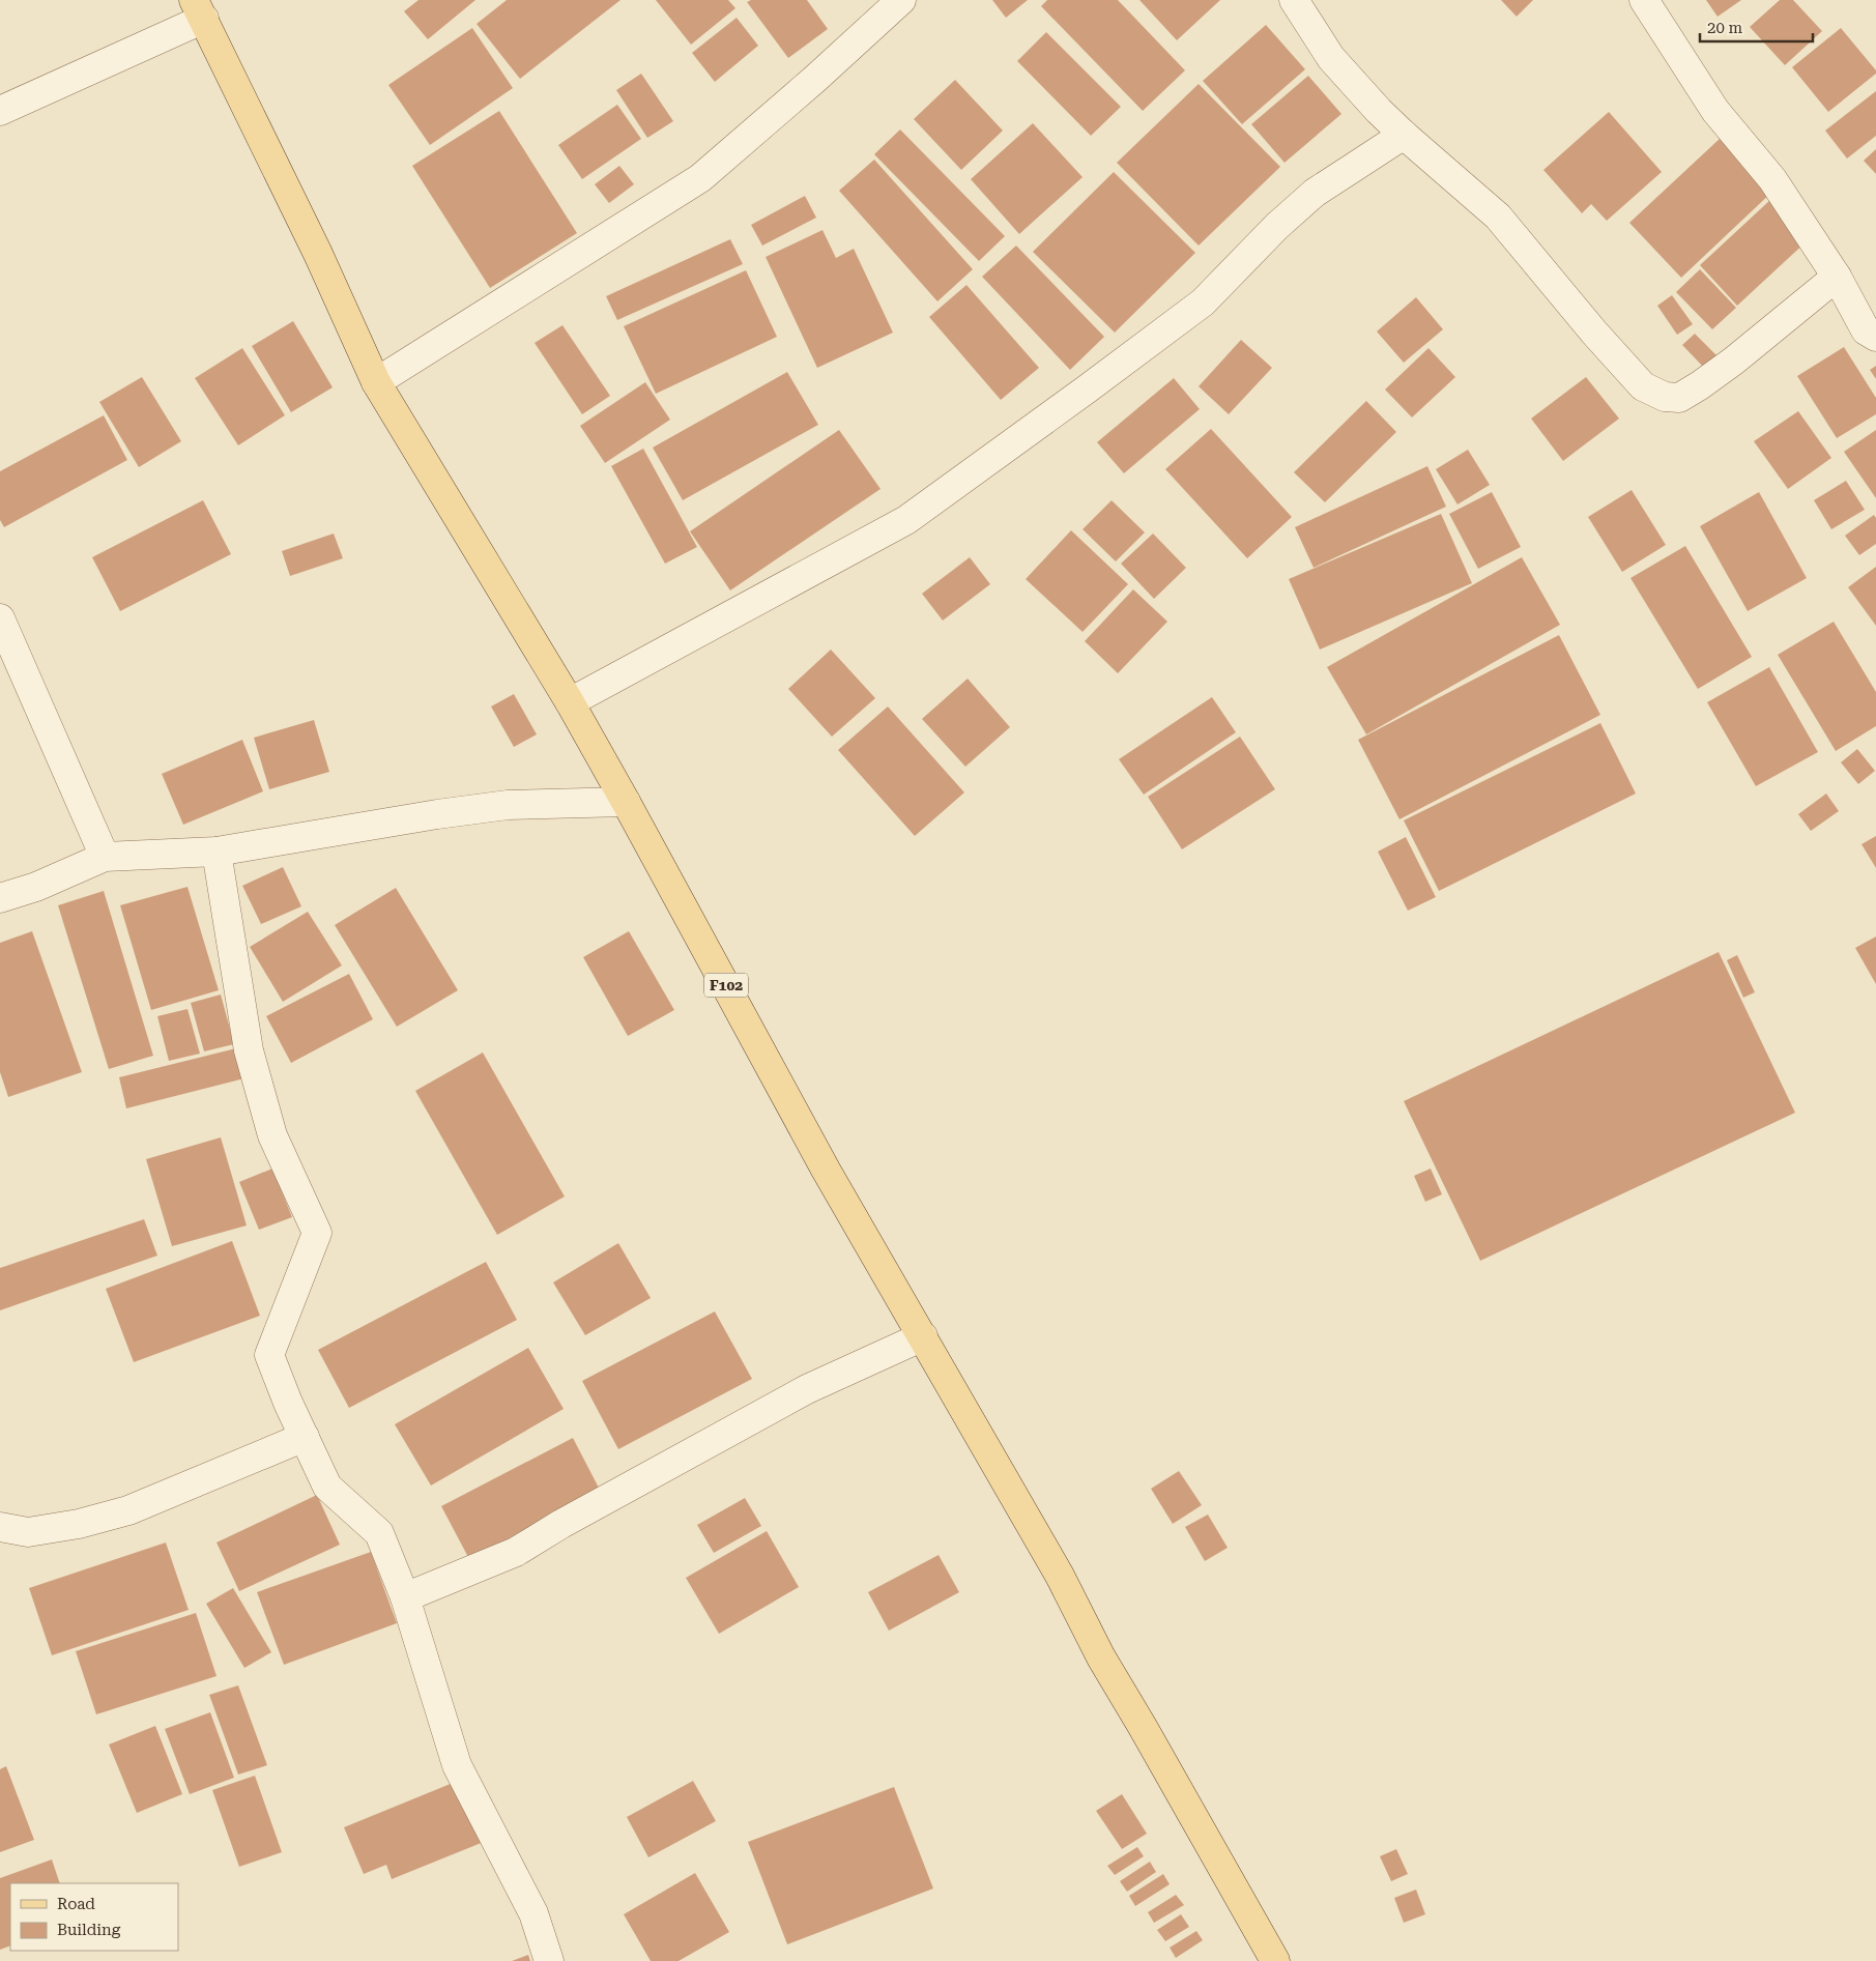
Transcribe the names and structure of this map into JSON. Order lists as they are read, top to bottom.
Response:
{
  "streets": {
    "main road": ["F102"]
  },
  "legend": ["Road", "Building"],
  "scale_bar": "20 m"
}
